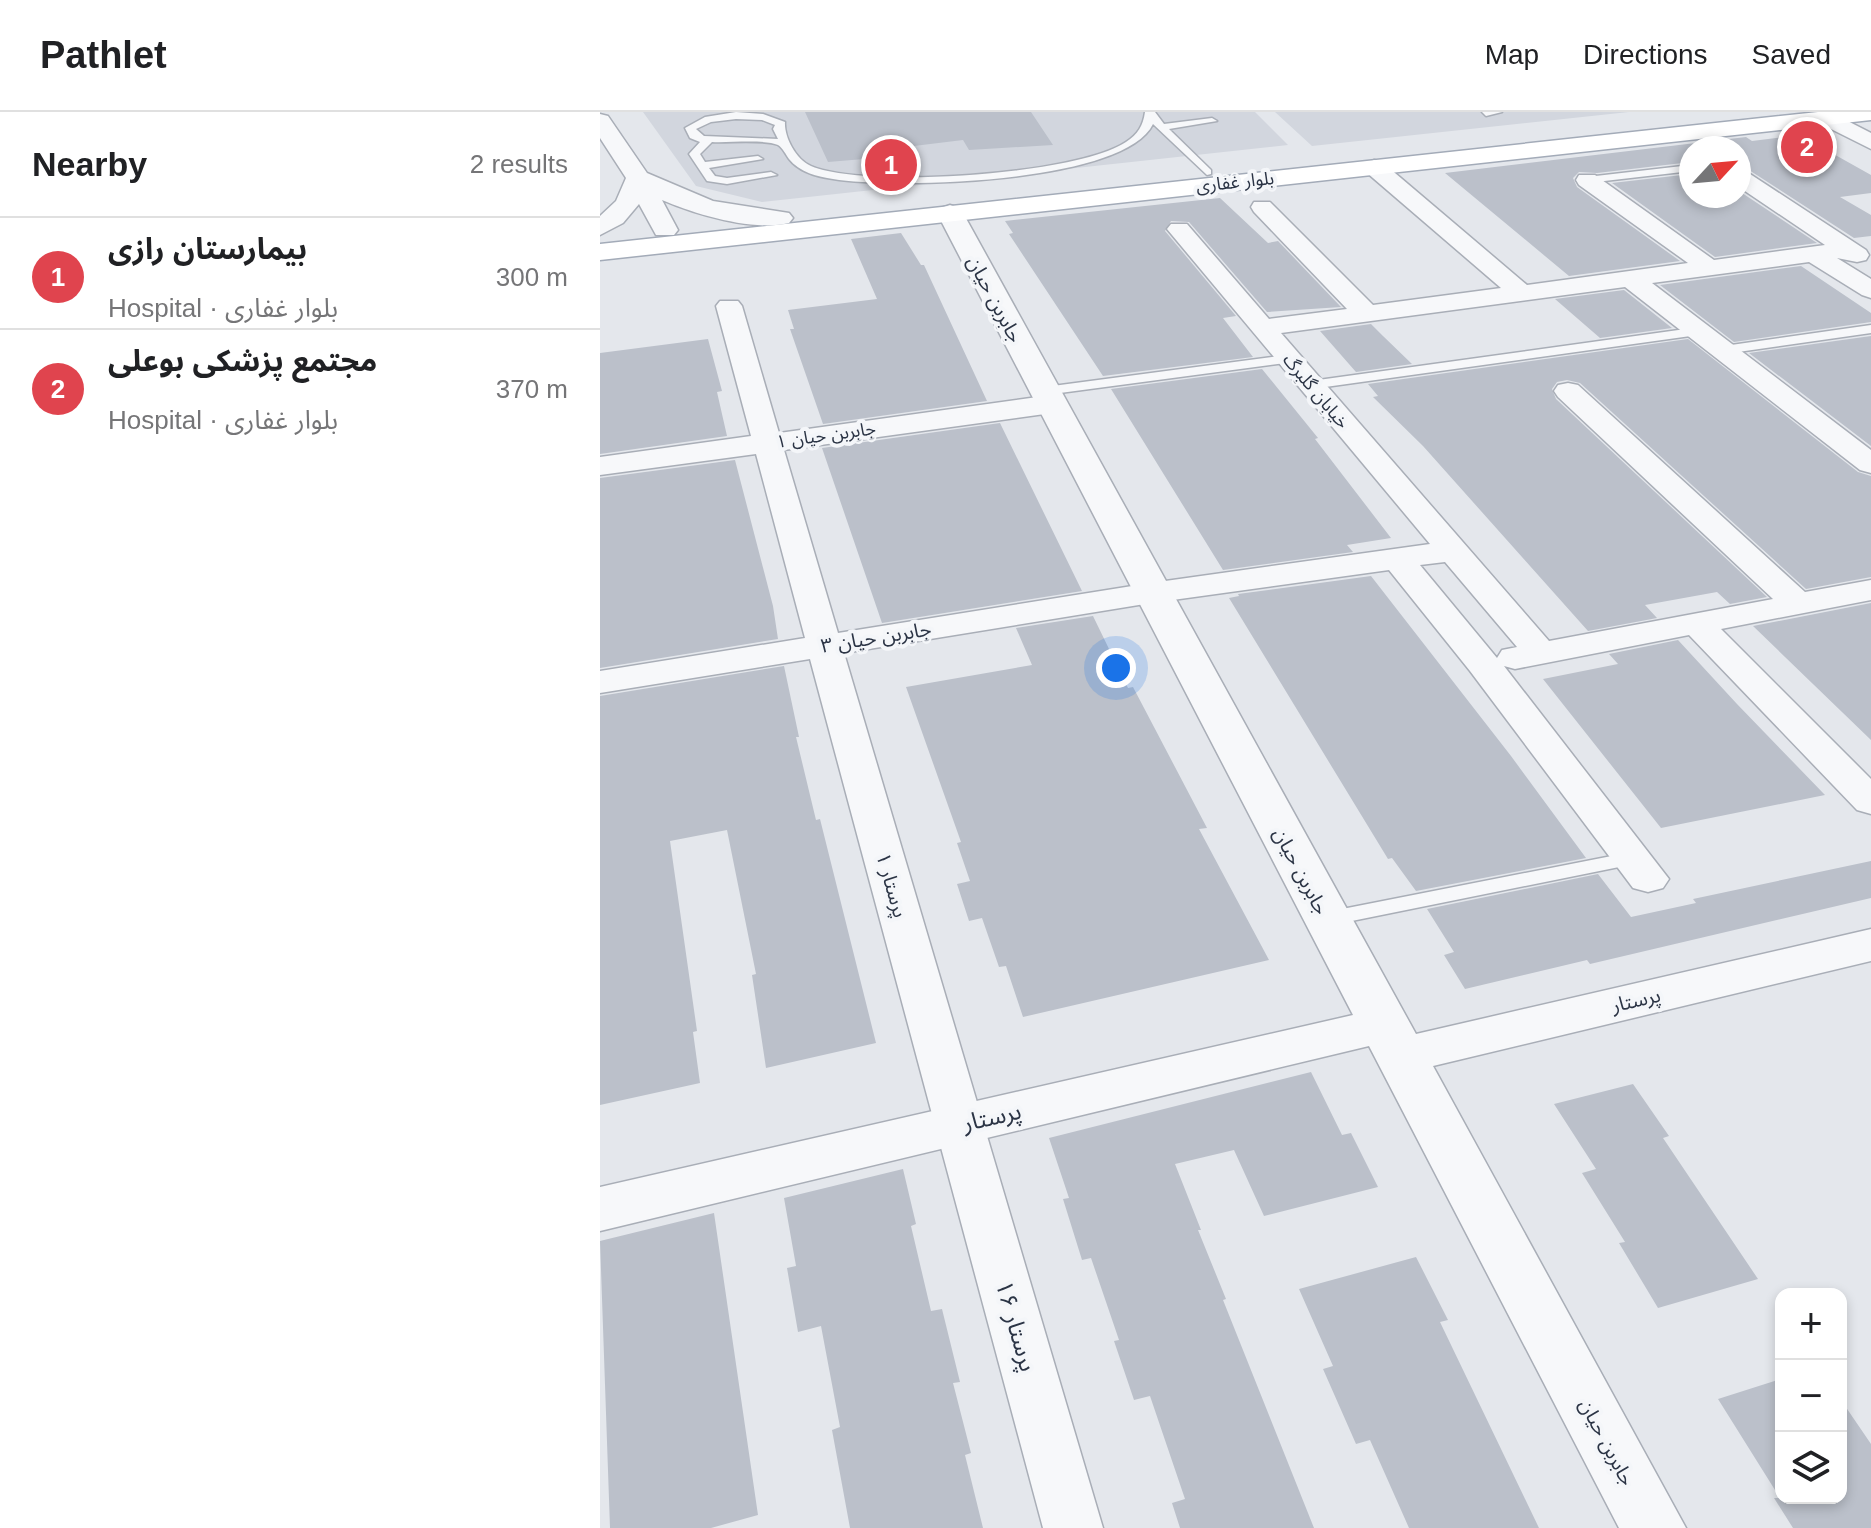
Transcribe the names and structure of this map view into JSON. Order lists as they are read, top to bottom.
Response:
{
  "streets": {
    "main road": ["بلوار غفاری"],
    "street": [
      "جابربن حیان",
      "خیابان گلبرگ",
      "جابربن حیان ۱",
      "جابربن حیان ۳",
      "پرستار ۱",
      "پرستار",
      "پرستار ۱۶"
    ]
  },
  "crossings": [
    ["بلوار غفاری", "جابربن حیان"],
    ["جابربن حیان", "جابربن حیان ۱"],
    ["جابربن حیان", "جابربن حیان ۳"],
    ["جابربن حیان", "پرستار"],
    ["خیابان گلبرگ", "جابربن حیان ۳"],
    ["جابربن حیان ۱", "پرستار ۱"],
    ["جابربن حیان ۳", "پرستار ۱"],
    ["پرستار ۱", "پرستار"],
    ["پرستار ۱", "پرستار ۱۶"],
    ["پرستار", "پرستار ۱۶"]
  ],
  "north": "top right",
  "page": {
    "header": "Pathlet",
    "nav": ["Map", "Directions", "Saved"],
    "heading": ["Nearby", "2 results"],
    "pins": ["2", "1"],
    "list": [
      {
        "mark": "1",
        "name": "بیمارستان رازی",
        "note": "Hospital · بلوار غفاری",
        "value": "300 m"
      },
      {
        "mark": "2",
        "name": "مجتمع پزشکی بوعلی",
        "note": "Hospital · بلوار غفاری",
        "value": "370 m"
      }
    ],
    "map_buttons": ["+", "−"]
  }
}
